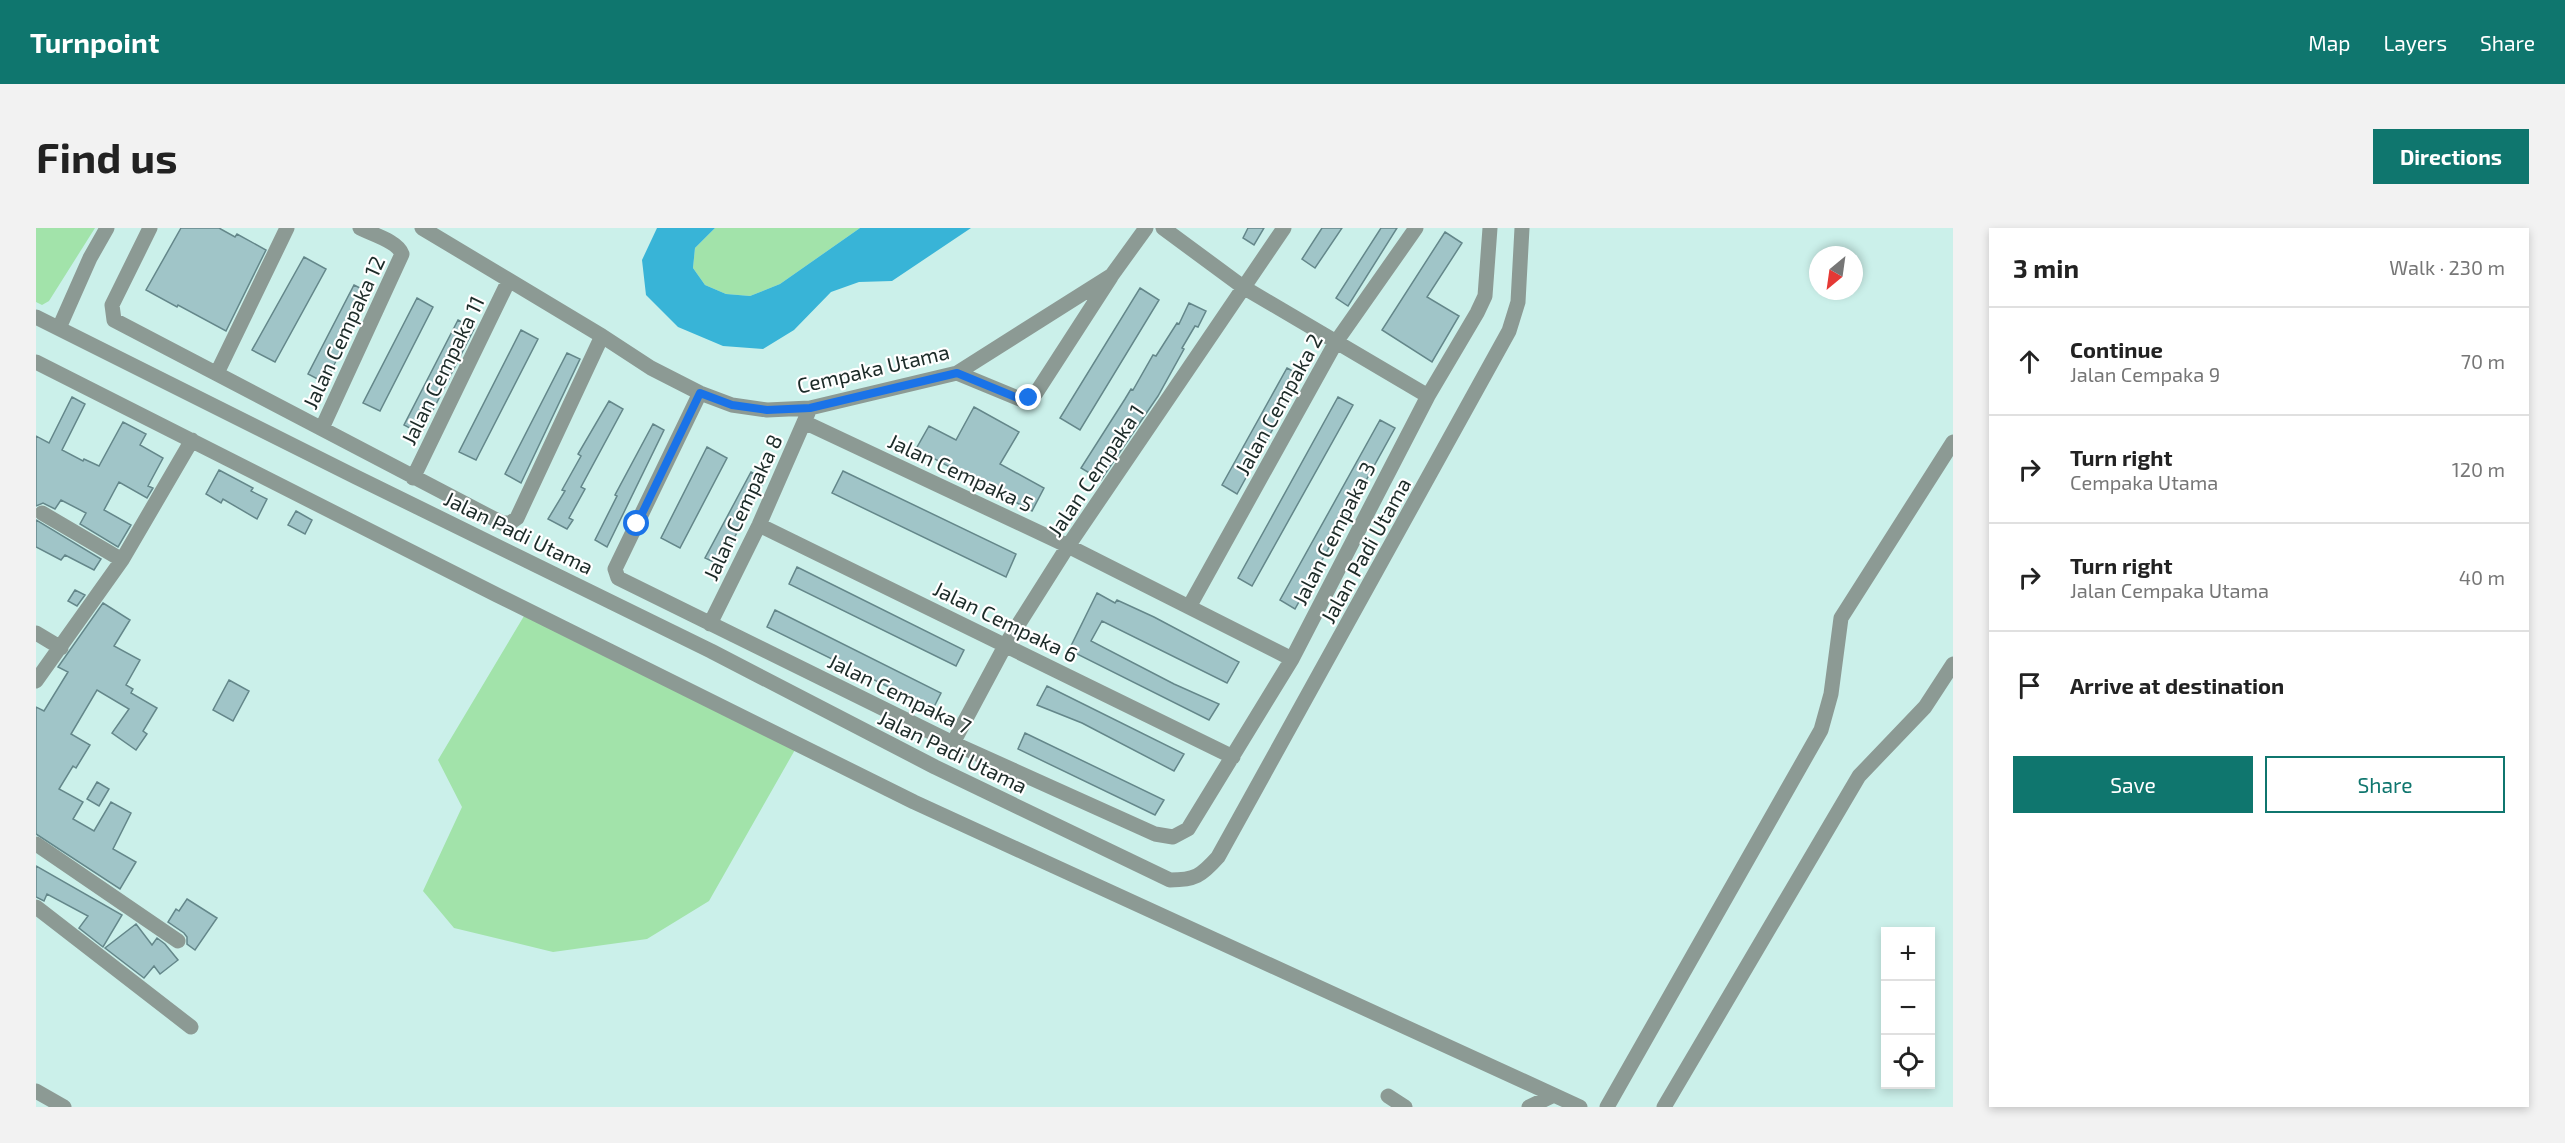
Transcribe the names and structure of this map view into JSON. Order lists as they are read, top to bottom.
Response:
{
  "streets": {
    "street": [
      "Jalan Cempaka 12",
      "Cempaka Utama",
      "Jalan Cempaka 11",
      "Jalan Cempaka 2",
      "Jalan Cempaka 1",
      "Jalan Cempaka 5",
      "Jalan Cempaka 8",
      "Jalan Padi Utama",
      "Jalan Cempaka 3",
      "Jalan Cempaka 6",
      "Jalan Cempaka 7"
    ]
  },
  "crossings": [
    ["Cempaka Utama", "Jalan Cempaka 11"],
    ["Cempaka Utama", "Jalan Cempaka 5"],
    ["Cempaka Utama", "Jalan Cempaka 8"],
    ["Cempaka Utama", "Jalan Cempaka 7"],
    ["Jalan Cempaka 2", "Jalan Cempaka 5"],
    ["Jalan Cempaka 1", "Jalan Cempaka 5"],
    ["Jalan Cempaka 1", "Jalan Cempaka 6"],
    ["Jalan Cempaka 1", "Jalan Cempaka 7"],
    ["Jalan Cempaka 5", "Jalan Cempaka 8"],
    ["Jalan Cempaka 5", "Jalan Cempaka 3"],
    ["Jalan Cempaka 8", "Jalan Cempaka 6"],
    ["Jalan Cempaka 8", "Jalan Cempaka 7"],
    ["Jalan Cempaka 3", "Jalan Cempaka 6"],
    ["Jalan Cempaka 3", "Jalan Cempaka 7"]
  ],
  "north": "bottom left",
  "page": {
    "header": "Turnpoint",
    "nav": ["Map", "Layers", "Share"],
    "buttons": [
      "Directions",
      ["Save", "Share"]
    ],
    "title": "Find us",
    "heading": ["3 min", "Walk · 230 m"],
    "list": [
      ["Continue", "Jalan Cempaka 9", "70 m"],
      ["Turn right", "Cempaka Utama", "120 m"],
      ["Turn right", "Jalan Cempaka Utama", "40 m"],
      "Arrive at destination"
    ],
    "map_buttons": ["+", "−"]
  }
}
